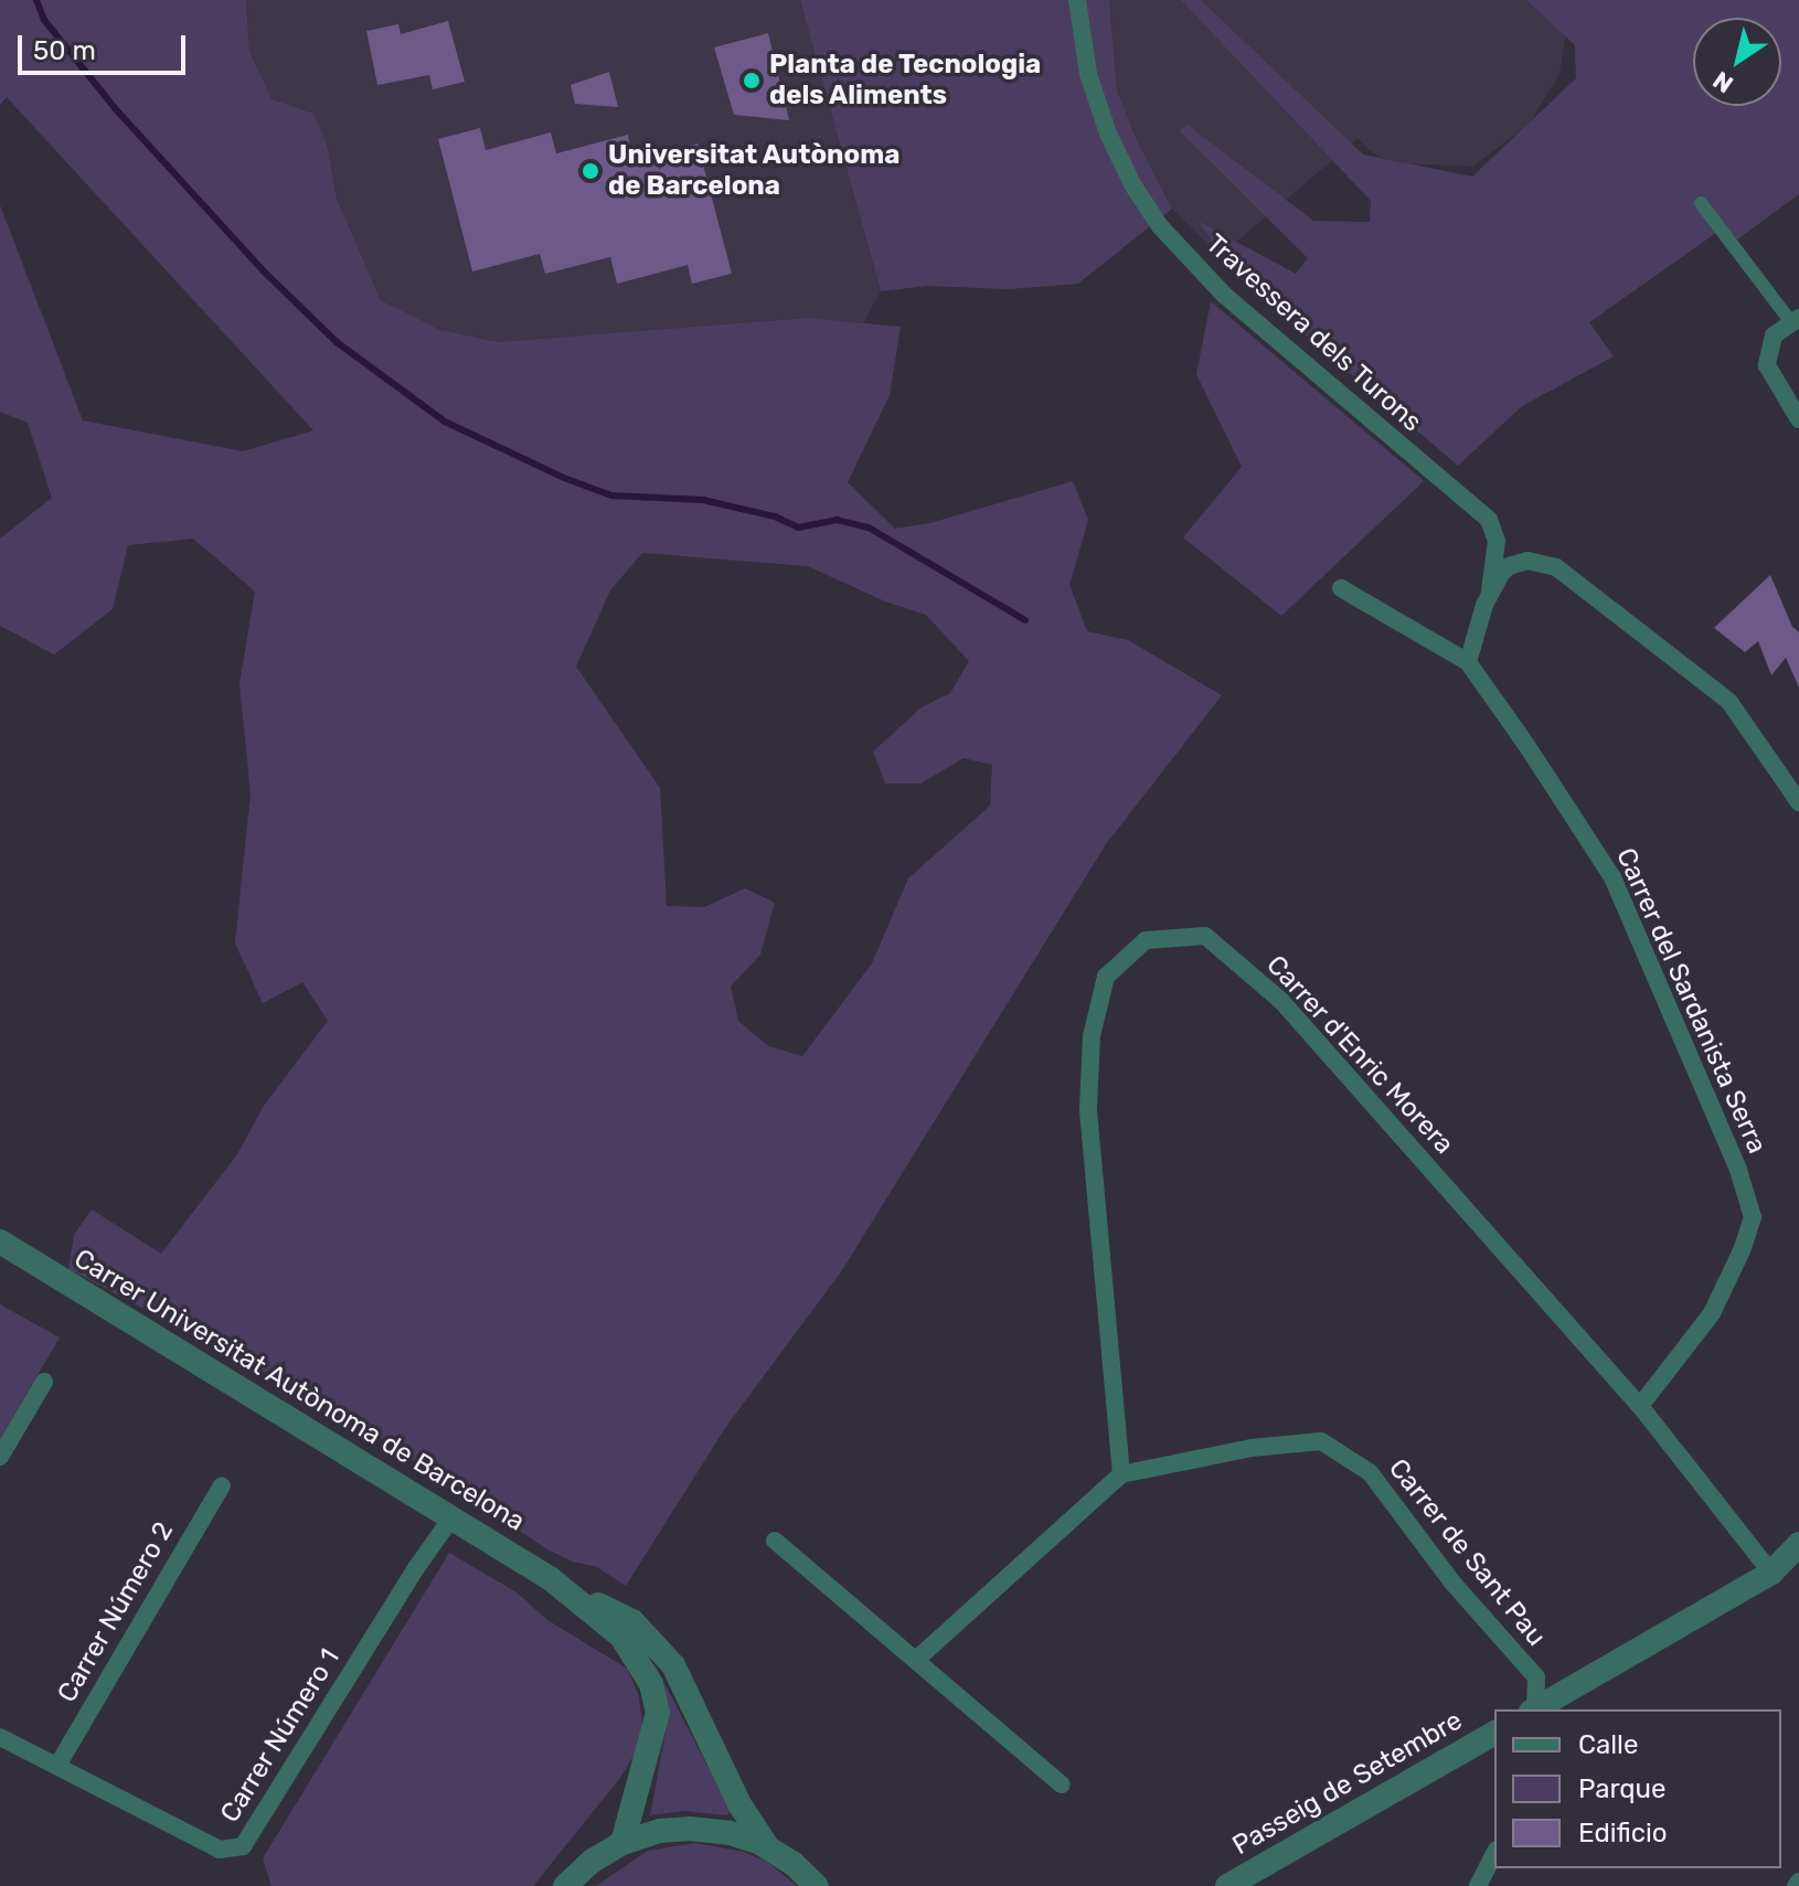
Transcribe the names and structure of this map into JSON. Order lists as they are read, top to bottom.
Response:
{
  "streets": {
    "street": [
      "Travessera dels Turons",
      "Carrer del Sardanista Serra",
      "Carrer d'Enric Morera",
      "Carrer Universitat Autònoma de Barcelona",
      "Carrer de Sant Pau",
      "Carrer Número 2",
      "Carrer Número 1",
      "Passeig de Setembre"
    ]
  },
  "crossings": [
    ["Carrer del Sardanista Serra", "Carrer d'Enric Morera"],
    ["Carrer d'Enric Morera", "Carrer de Sant Pau"],
    ["Carrer Universitat Autònoma de Barcelona", "Carrer Número 1"],
    ["Carrer Número 2", "Carrer Número 1"]
  ],
  "places": ["Planta de Tecnologia dels Aliments", "Universitat Autònoma de Barcelona"],
  "legend": ["Calle", "Parque", "Edificio"],
  "scale_bar": "50 m",
  "north": "bottom left"
}
